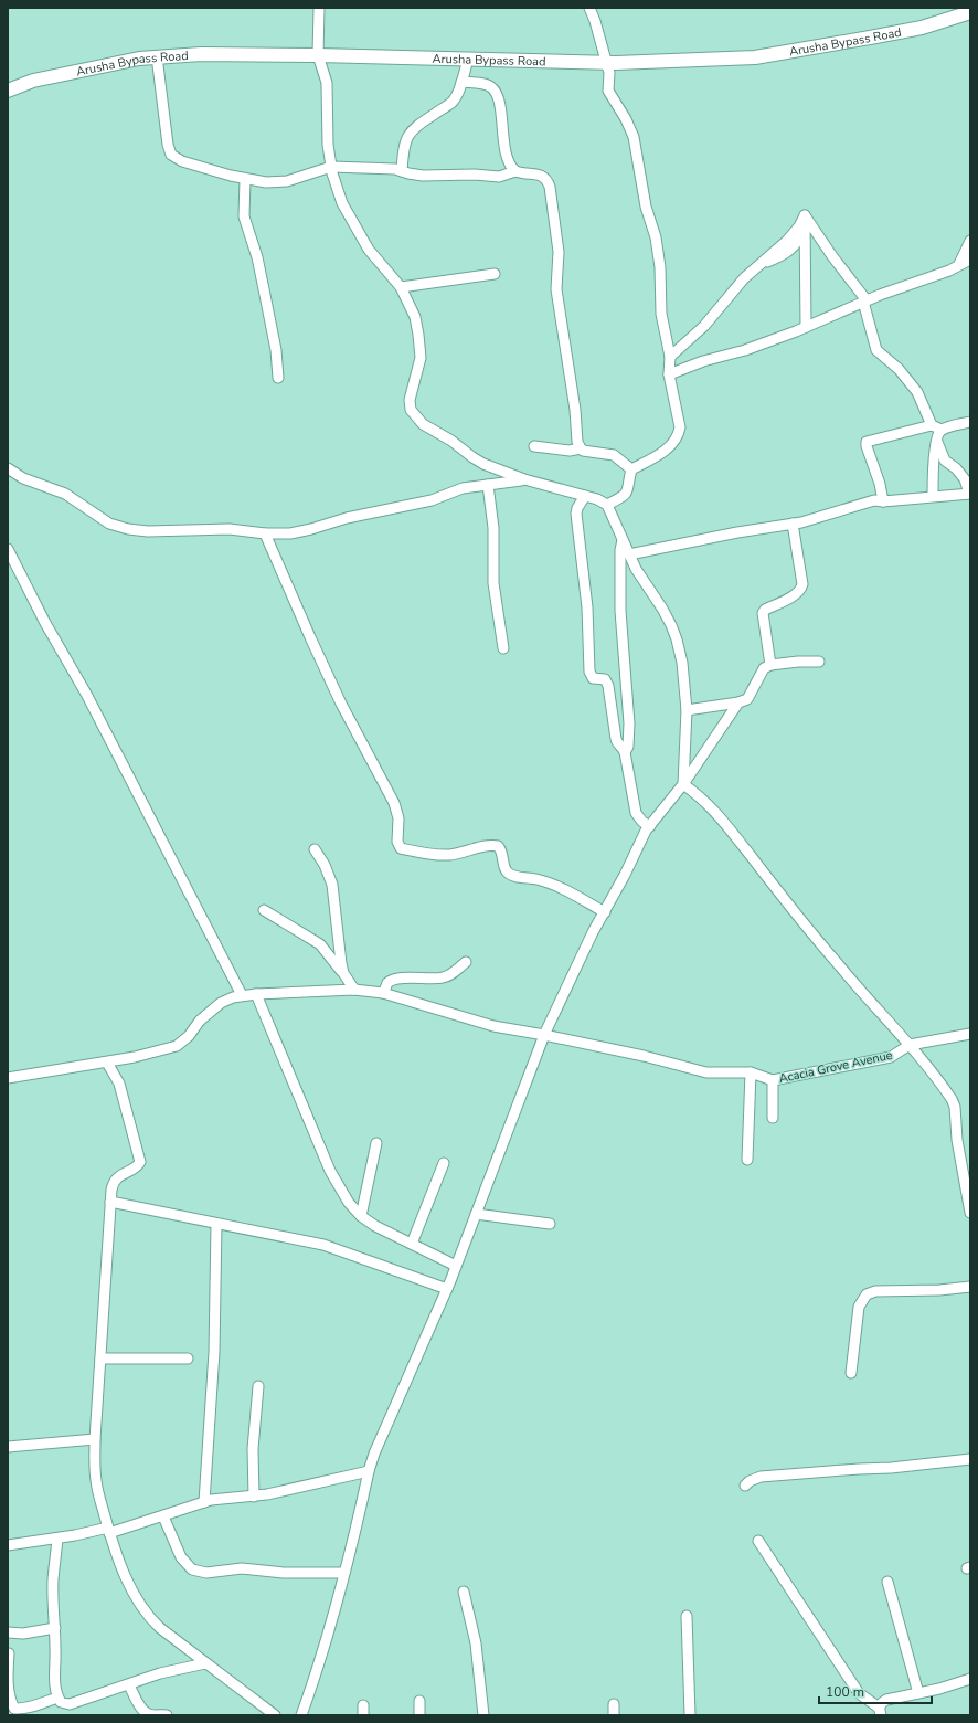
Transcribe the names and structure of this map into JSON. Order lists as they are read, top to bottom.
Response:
{
  "streets": {
    "main road": ["Arusha Bypass Road"],
    "street": ["Acacia Grove Avenue"]
  },
  "scale_bar": "100 m"
}
